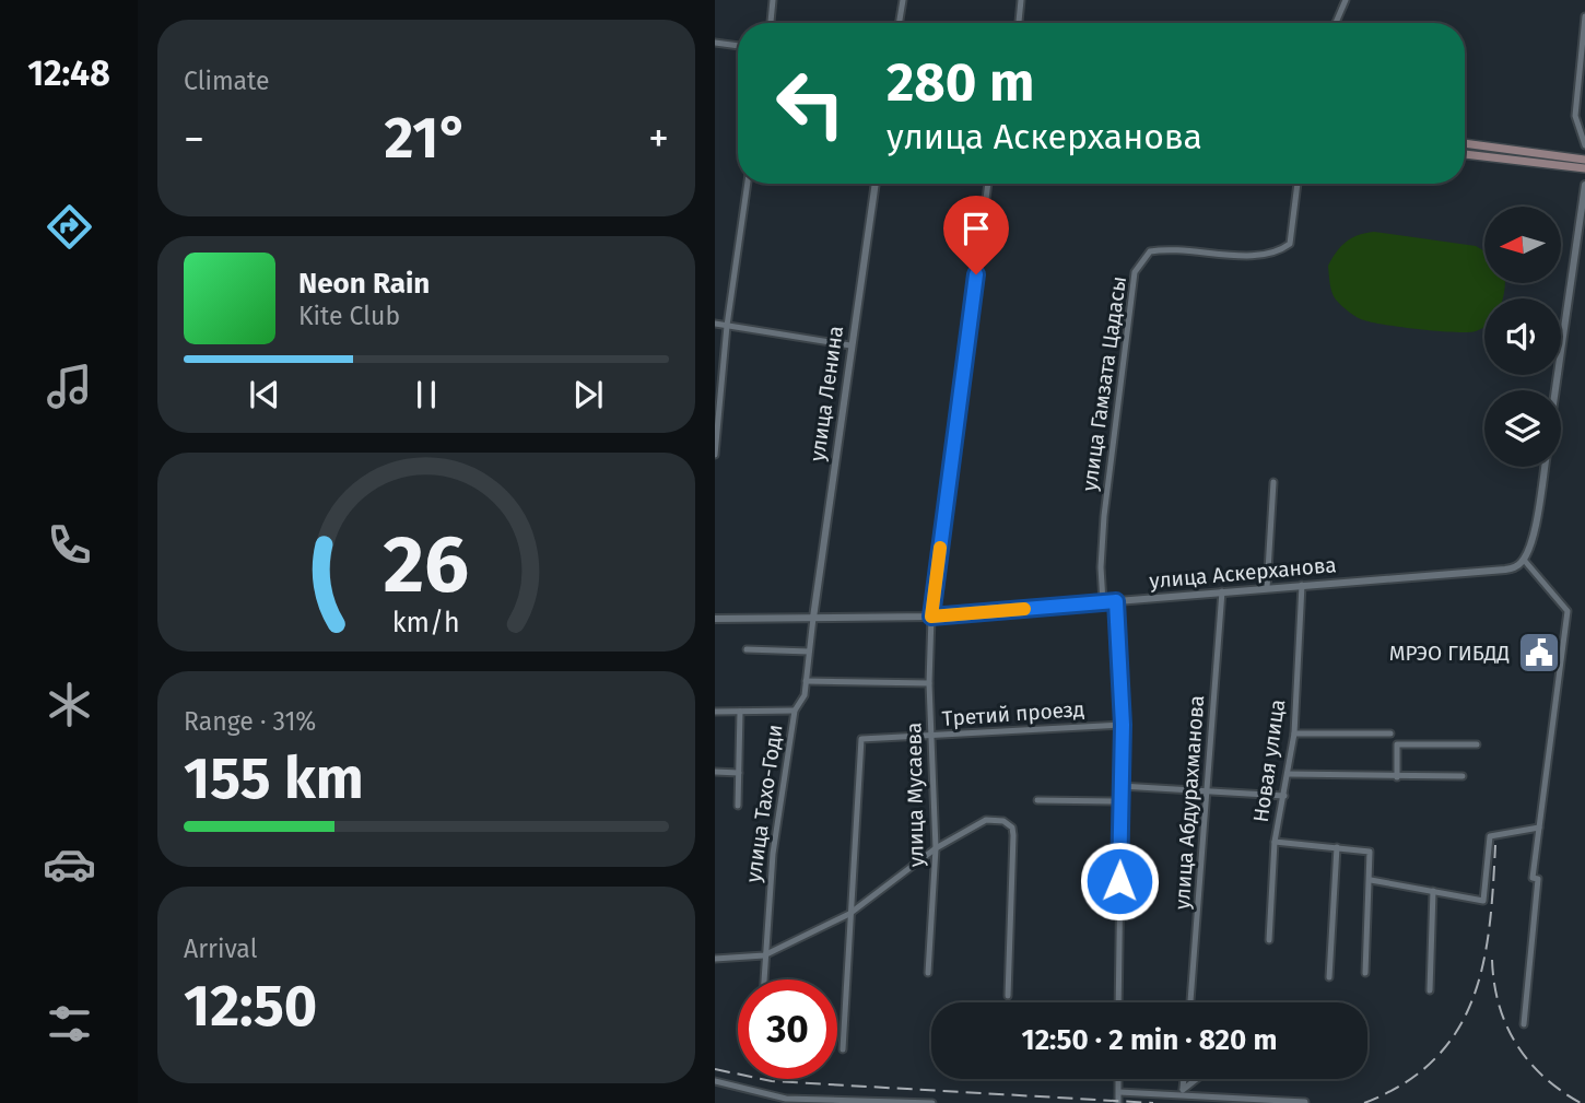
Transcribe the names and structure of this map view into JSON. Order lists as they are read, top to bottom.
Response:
{
  "streets": {
    "street": [
      "улица Гамзата Цадасы",
      "улица Ленина",
      "улица Аскерханова",
      "Третий проезд",
      "Новая улица",
      "улица Мусаева",
      "улица Абдурахманова",
      "улица Тахо-Годи"
    ]
  },
  "crossings": [
    ["улица Гамзата Цадасы", "улица Аскерханова"],
    ["улица Ленина", "улица Аскерханова"],
    ["улица Ленина", "улица Тахо-Годи"],
    ["улица Аскерханова", "Новая улица"],
    ["улица Аскерханова", "улица Мусаева"],
    ["улица Аскерханова", "улица Абдурахманова"],
    ["улица Аскерханова", "улица Тахо-Годи"],
    ["Третий проезд", "улица Мусаева"]
  ],
  "places": {
    "public building": ["МРЭО ГИБДД"]
  },
  "north": "left",
  "page": {
    "tabs": "12:48",
    "tile": [
      "Climate",
      ["Range · 31%", "155 km"],
      ["Arrival", "12:50"]
    ],
    "turn": ["280 m", "улица Аскерханова"],
    "heat": ["−", "21°", "+"],
    "song": ["Neon Rain", "Kite Club"],
    "limit": "30",
    "trip": "12:50 · 2 min · 820 m",
    "gauge": ["26", "km/h"]
  }
}
